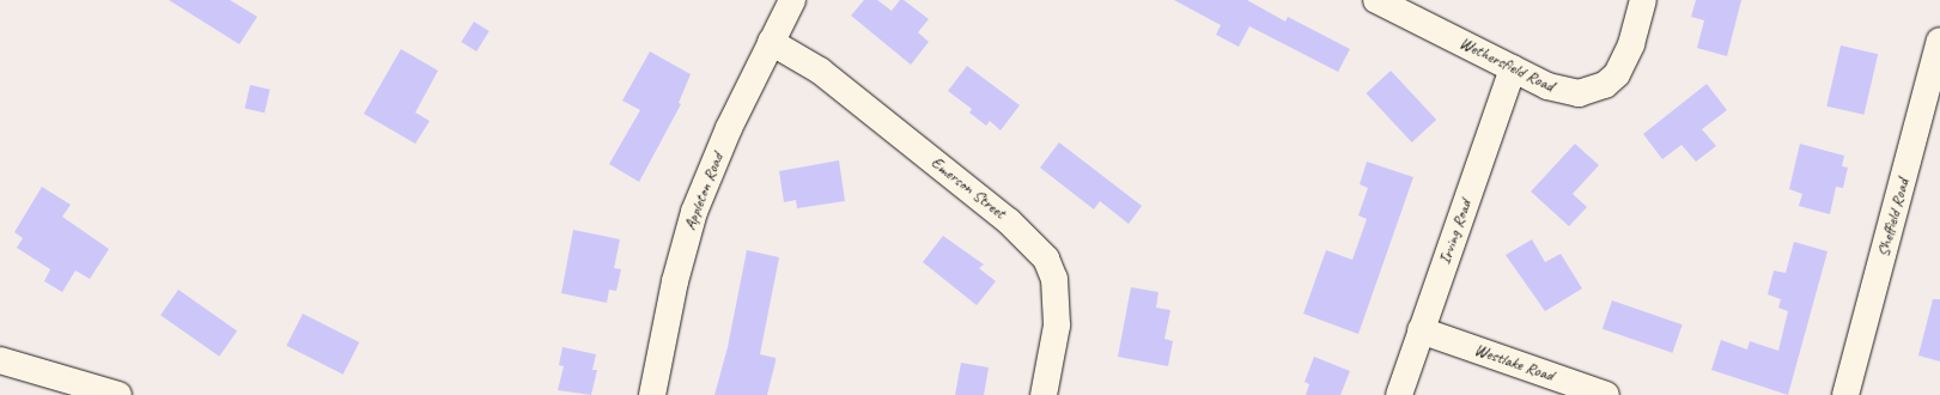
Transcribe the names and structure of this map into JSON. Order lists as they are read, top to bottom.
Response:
{
  "streets": {
    "street": [
      "Wethersfield Road",
      "Emerson Street",
      "Appleton Road",
      "Sheffield Road",
      "Irving Road",
      "Westlake Road"
    ]
  },
  "crossings": [
    ["Wethersfield Road", "Irving Road"],
    ["Emerson Street", "Appleton Road"],
    ["Irving Road", "Westlake Road"]
  ]
}
